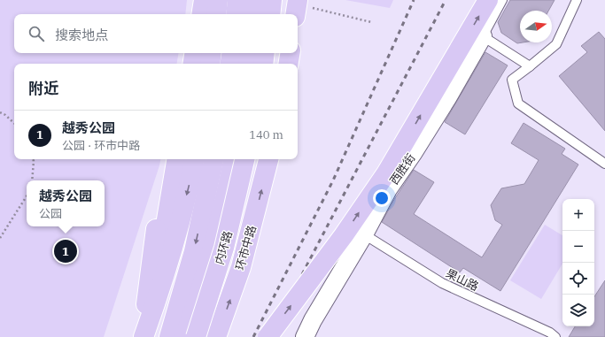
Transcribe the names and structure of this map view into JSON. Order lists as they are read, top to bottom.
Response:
{
  "streets": {
    "highway": ["内环路", "环市中路"],
    "street": ["西胜街"],
    "lane": ["果山路"]
  },
  "crossings": [
    ["西胜街", "果山路"]
  ],
  "north": "right",
  "page": {
    "search": "搜索地点",
    "heading": "附近",
    "list": [
      {
        "mark": "1",
        "name": "越秀公园",
        "note": "公园 · 环市中路",
        "value": "140 m"
      }
    ],
    "popup": ["越秀公园", "公园"],
    "map_buttons": ["+", "−"],
    "pins": "1"
  }
}
